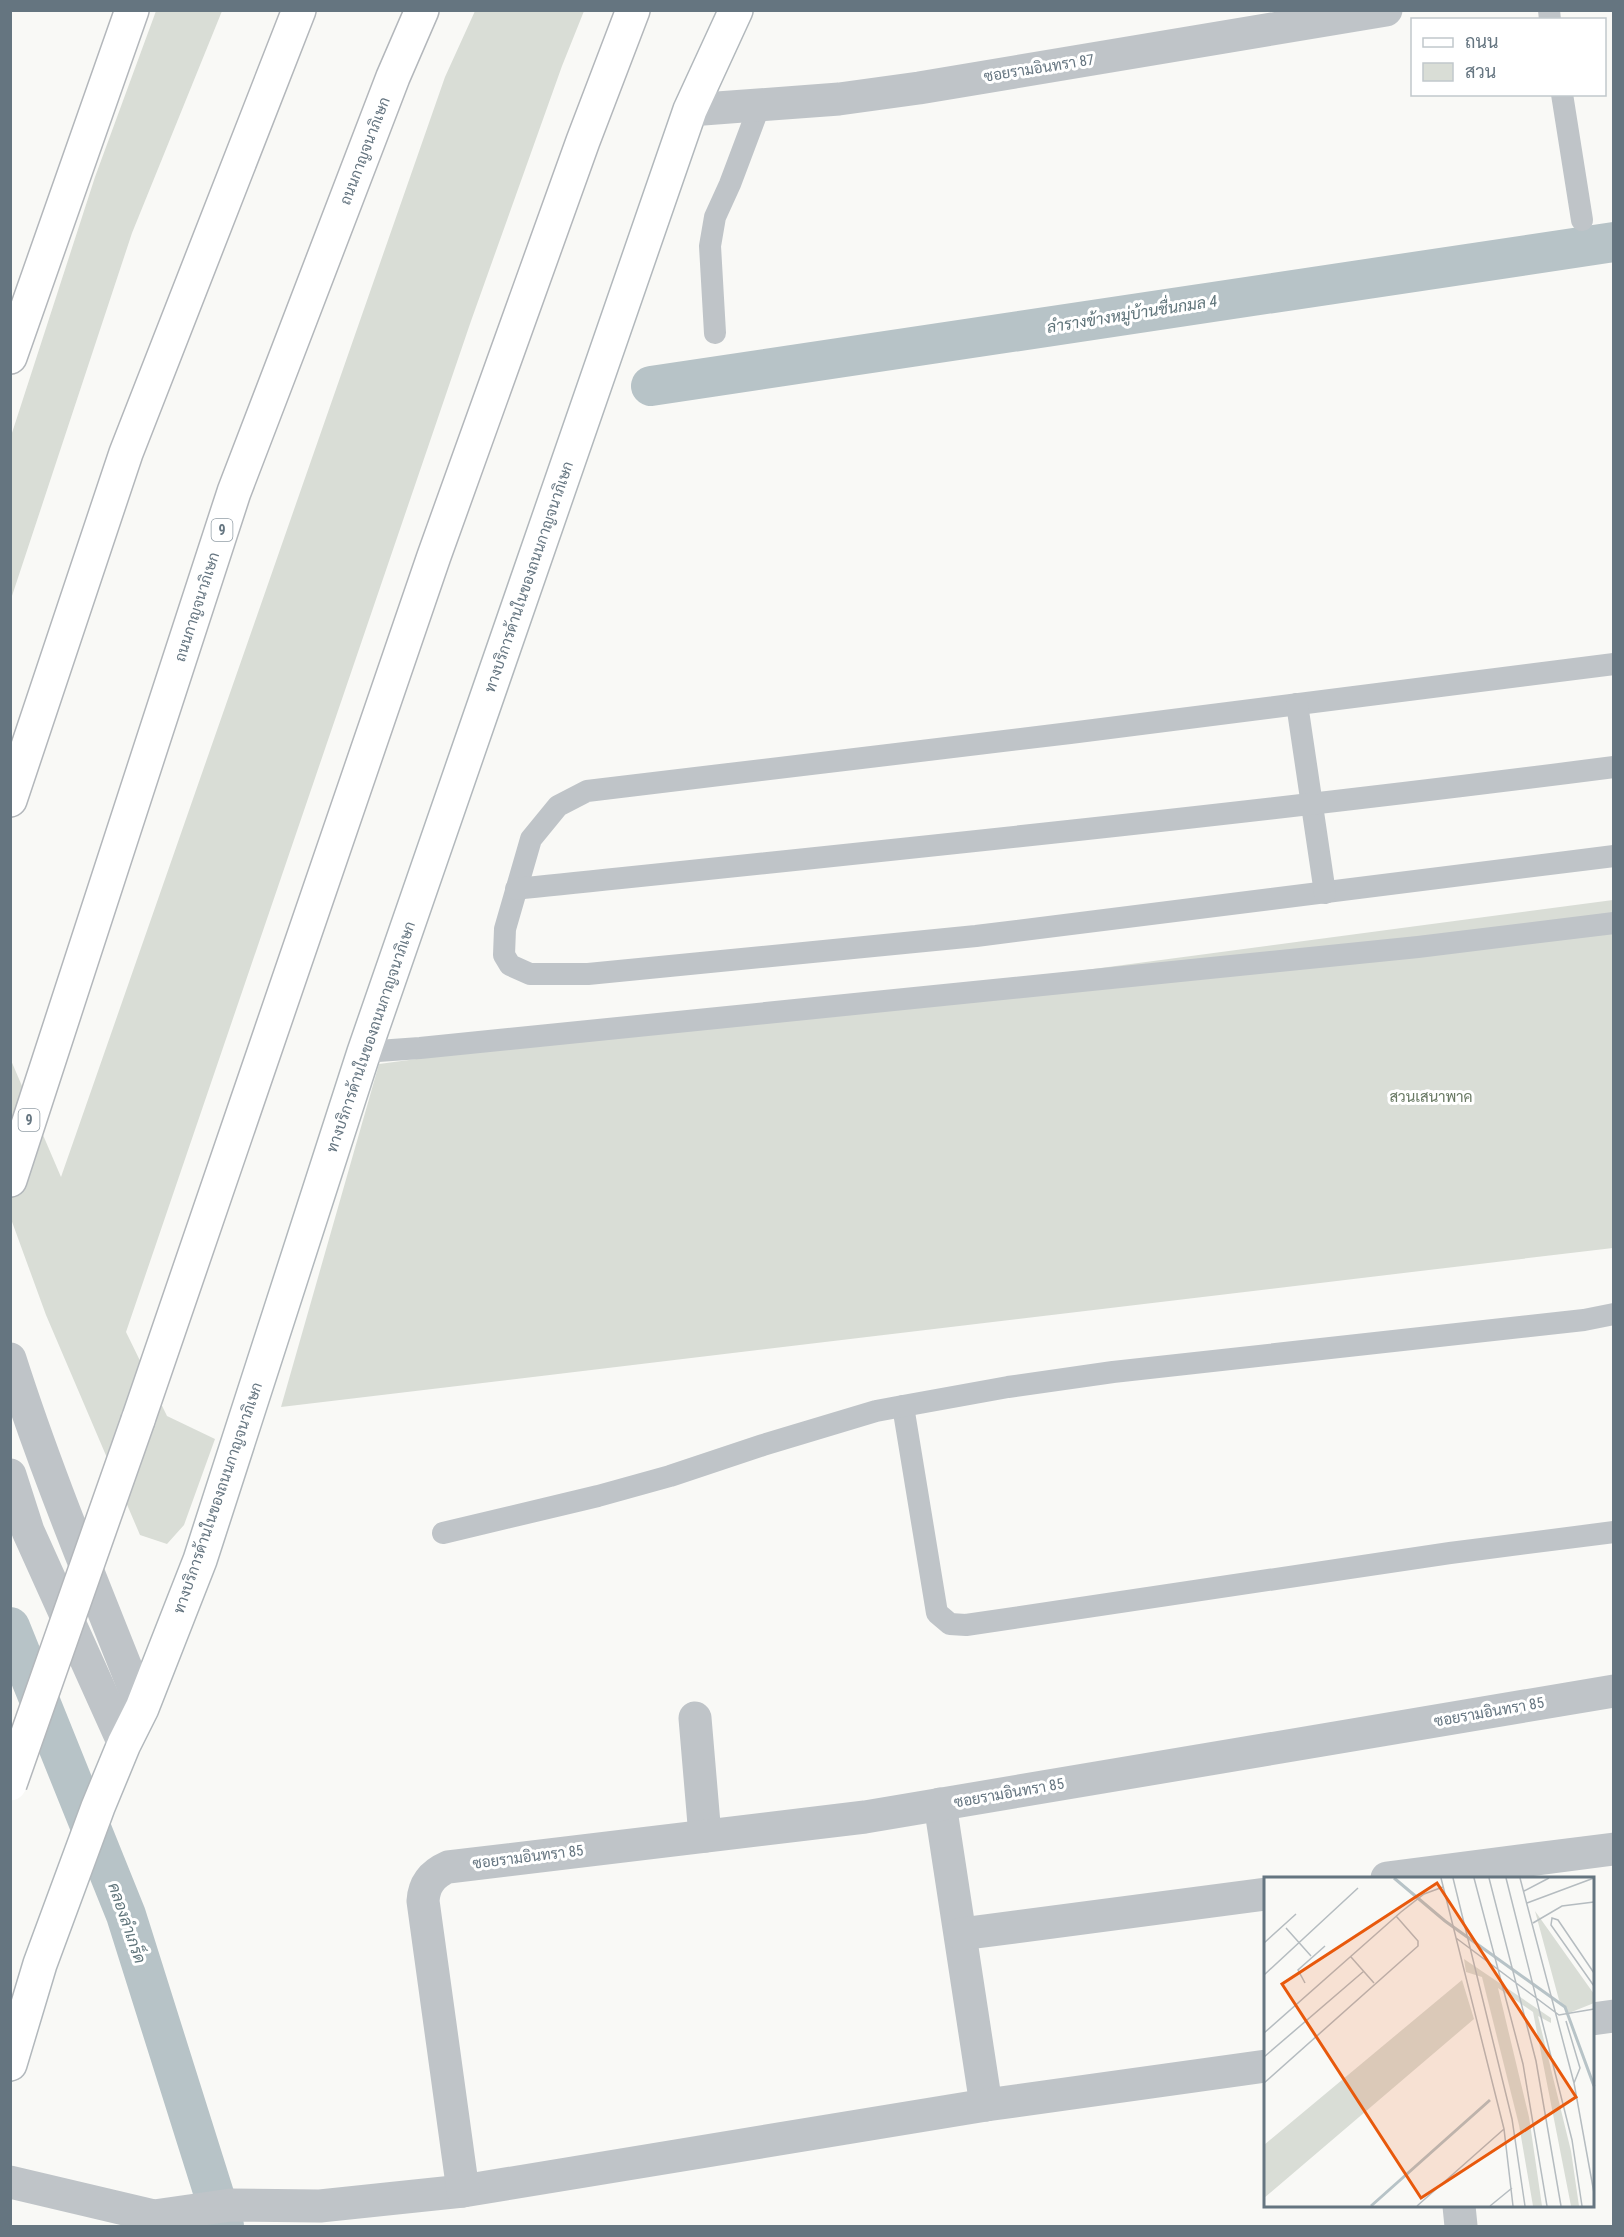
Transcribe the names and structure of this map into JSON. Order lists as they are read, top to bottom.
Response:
{
  "streets": {
    "main road": ["ถนนกาญจนาภิเษก", "9", "ทางบริการด้านในของถนนกาญจนาภิเษก"],
    "street": ["ซอยรามอินทรา 87", "ซอยรามอินทรา 85"]
  },
  "crossings": [
    ["ซอยรามอินทรา 87", "ทางบริการด้านในของถนนกาญจนาภิเษก"]
  ],
  "water": ["ลำรางข้างหมู่บ้านชื่นกมล 4", "คลองลำเกร็ด"],
  "parks": ["สวนเสนาพาค"],
  "legend": ["ถนน", "สวน"]
}
